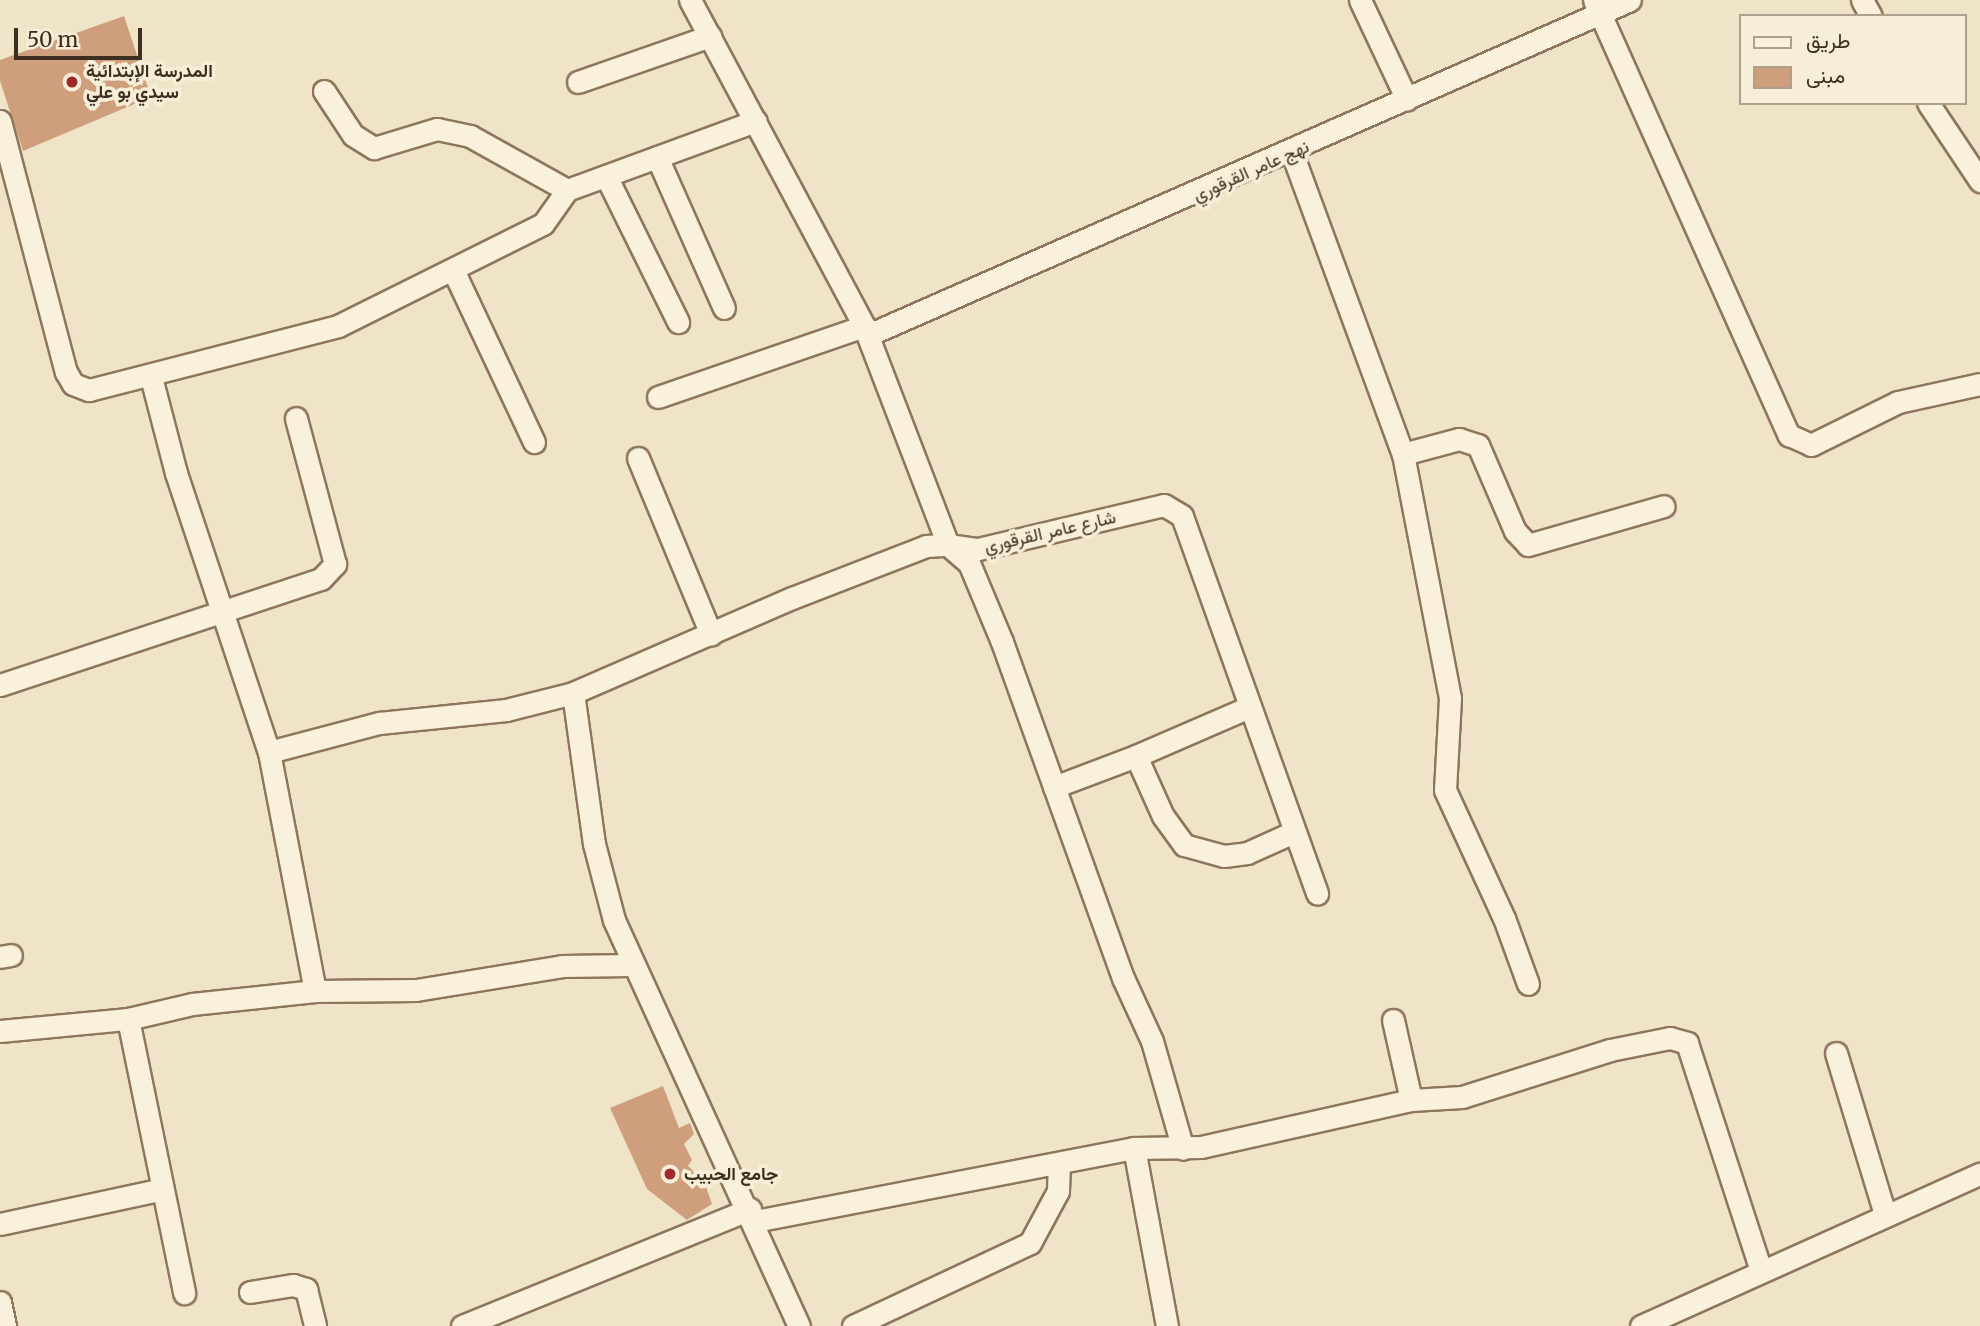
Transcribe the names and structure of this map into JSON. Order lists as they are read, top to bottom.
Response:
{
  "streets": {
    "street": ["نهج عامر القرقوري", "شارع عامر القرقوري"]
  },
  "places": ["المدرسة الإبتدائية سيدي بو علي", "جامع الحبيب"],
  "legend": ["طريق", "مبنى"],
  "scale_bar": "50 m"
}
